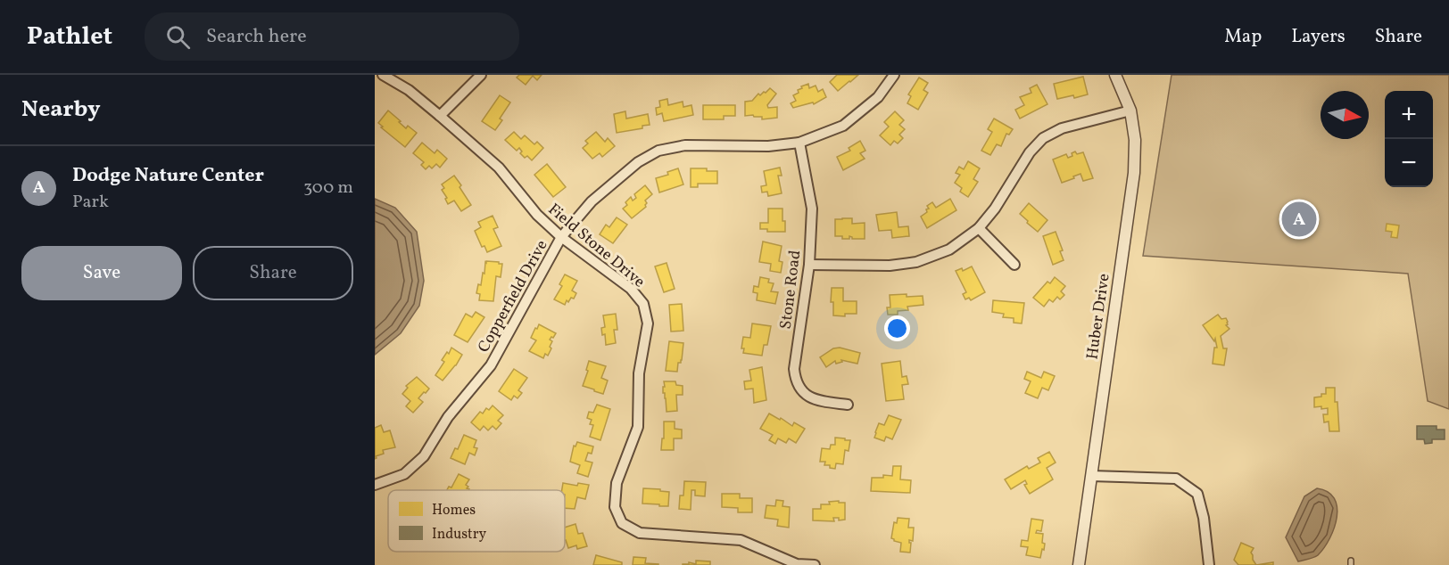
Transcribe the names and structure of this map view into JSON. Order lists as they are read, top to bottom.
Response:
{
  "streets": {
    "street": [
      "Field Stone Drive",
      "Stone Road",
      "Copperfield Drive",
      "Huber Drive"
    ]
  },
  "crossings": [
    ["Field Stone Drive", "Copperfield Drive"],
    ["Stone Road", "Copperfield Drive"]
  ],
  "legend": ["Homes", "Industry"],
  "north": "right",
  "page": {
    "header": "Pathlet",
    "search": "Search here",
    "nav": ["Map", "Layers", "Share"],
    "heading": "Nearby",
    "map_buttons": ["+", "−"],
    "list": [
      {
        "mark": "A",
        "name": "Dodge Nature Center",
        "note": "Park",
        "value": "300 m"
      }
    ],
    "pins": "A",
    "buttons": ["Save", "Share"]
  }
}
